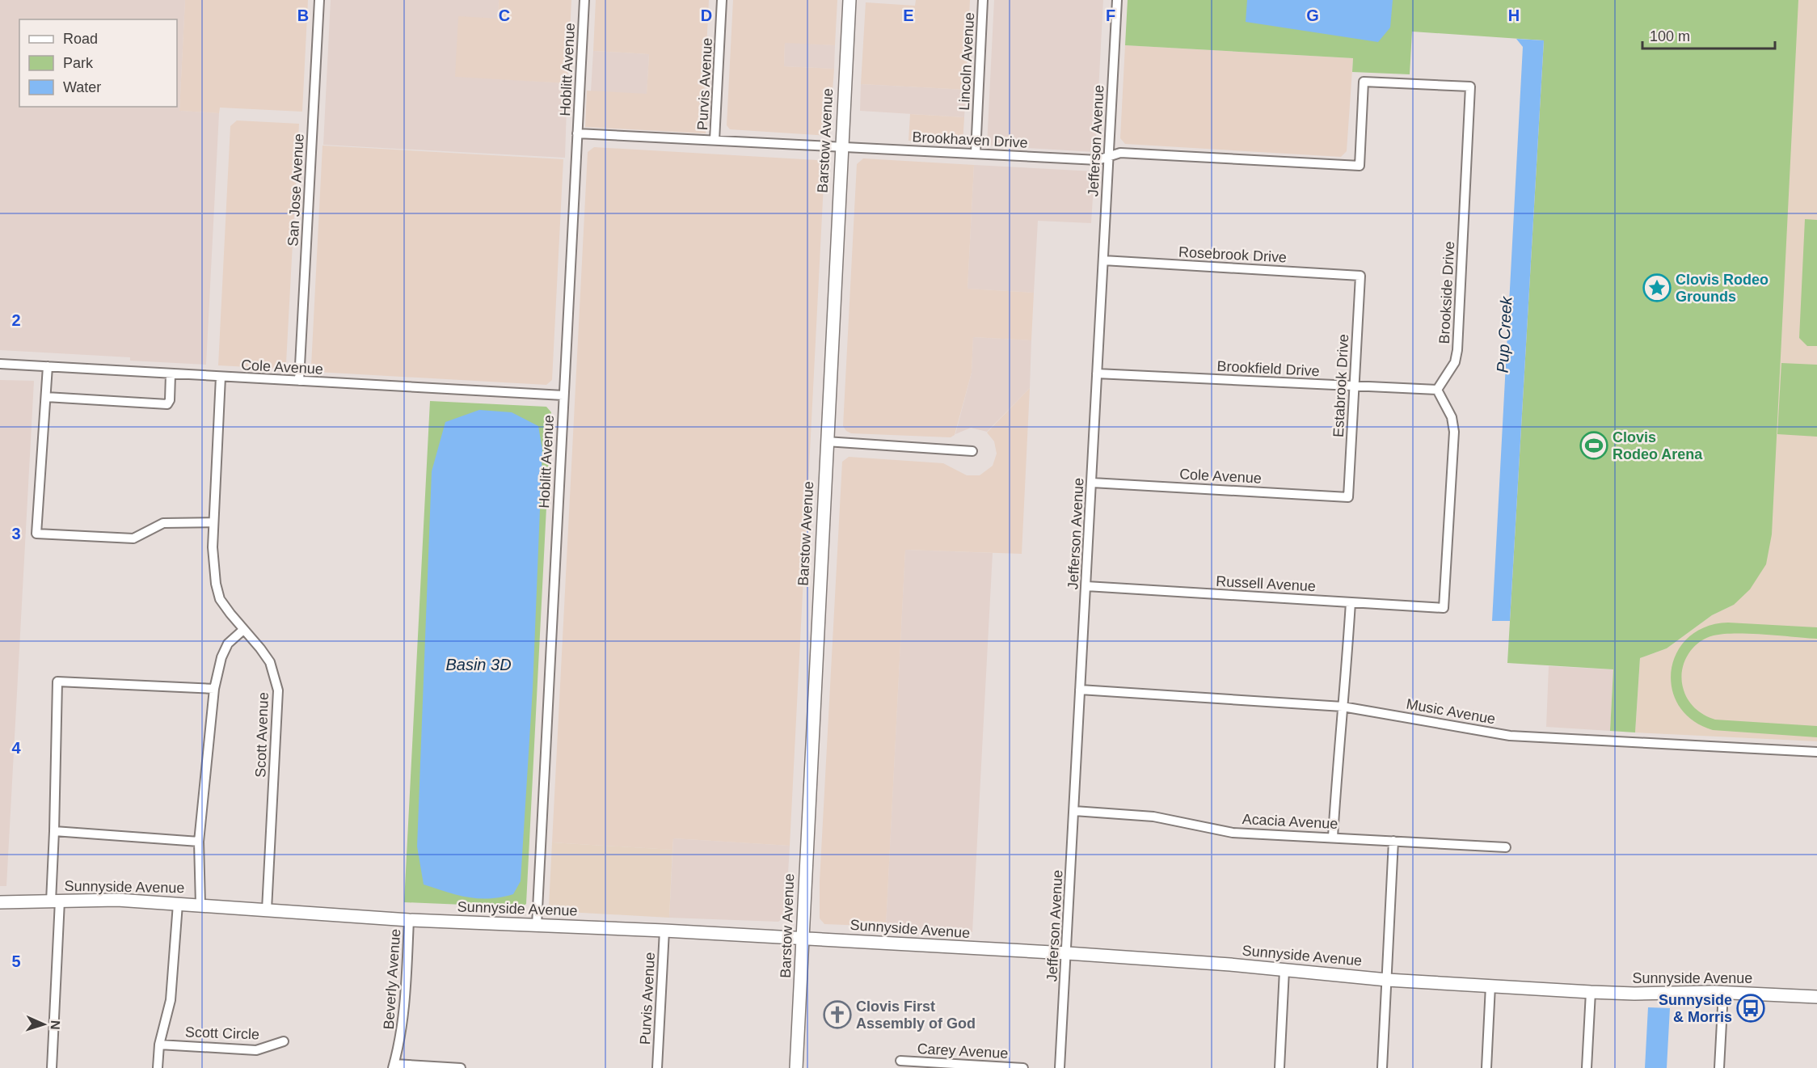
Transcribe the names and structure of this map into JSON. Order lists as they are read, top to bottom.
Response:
{
  "streets": {
    "main road": ["Barstow Avenue", "Sunnyside Avenue"],
    "street": [
      "Lincoln Avenue",
      "Hoblitt Avenue",
      "Purvis Avenue",
      "Brookhaven Drive",
      "Jefferson Avenue",
      "San Jose Avenue",
      "Rosebrook Drive",
      "Brookside Drive",
      "Cole Avenue",
      "Brookfield Drive",
      "Estabrook Drive",
      "Russell Avenue",
      "Music Avenue",
      "Scott Avenue",
      "Acacia Avenue",
      "Beverly Avenue",
      "Scott Circle",
      "Carey Avenue"
    ]
  },
  "crossings": [
    ["Lincoln Avenue", "Brookhaven Drive"],
    ["Hoblitt Avenue", "Brookhaven Drive"],
    ["Hoblitt Avenue", "Cole Avenue"],
    ["Hoblitt Avenue", "Sunnyside Avenue"],
    ["Purvis Avenue", "Brookhaven Drive"],
    ["Purvis Avenue", "Sunnyside Avenue"],
    ["Brookhaven Drive", "Barstow Avenue"],
    ["Brookhaven Drive", "Jefferson Avenue"],
    ["Brookhaven Drive", "Brookside Drive"],
    ["Barstow Avenue", "Sunnyside Avenue"],
    ["Jefferson Avenue", "Rosebrook Drive"],
    ["Jefferson Avenue", "Cole Avenue"],
    ["Jefferson Avenue", "Brookfield Drive"],
    ["Jefferson Avenue", "Russell Avenue"],
    ["Jefferson Avenue", "Music Avenue"],
    ["Jefferson Avenue", "Acacia Avenue"],
    ["Jefferson Avenue", "Sunnyside Avenue"],
    ["San Jose Avenue", "Cole Avenue"],
    ["Rosebrook Drive", "Estabrook Drive"],
    ["Brookside Drive", "Brookfield Drive"],
    ["Brookside Drive", "Russell Avenue"],
    ["Cole Avenue", "Estabrook Drive"],
    ["Cole Avenue", "Scott Avenue"],
    ["Brookfield Drive", "Estabrook Drive"],
    ["Brookfield Drive", "Russell Avenue"],
    ["Scott Avenue", "Sunnyside Avenue"],
    ["Sunnyside Avenue", "Beverly Avenue"]
  ],
  "water": ["Pup Creek", "Basin 3D"],
  "places": {
    "place": ["Clovis Rodeo Grounds"],
    "sports": ["Clovis Rodeo Arena"],
    "bus stop": ["Sunnyside & Morris"],
    "church": ["Clovis First Assembly of God"]
  },
  "legend": ["Road", "Park", "Water"],
  "scale_bar": "100 m",
  "north": "right",
  "grid": {
    "columns": [
      "B",
      "C",
      "D",
      "E",
      "F",
      "G",
      "H"
    ],
    "rows": [
      "2",
      "3",
      "4",
      "5"
    ]
  }
}
